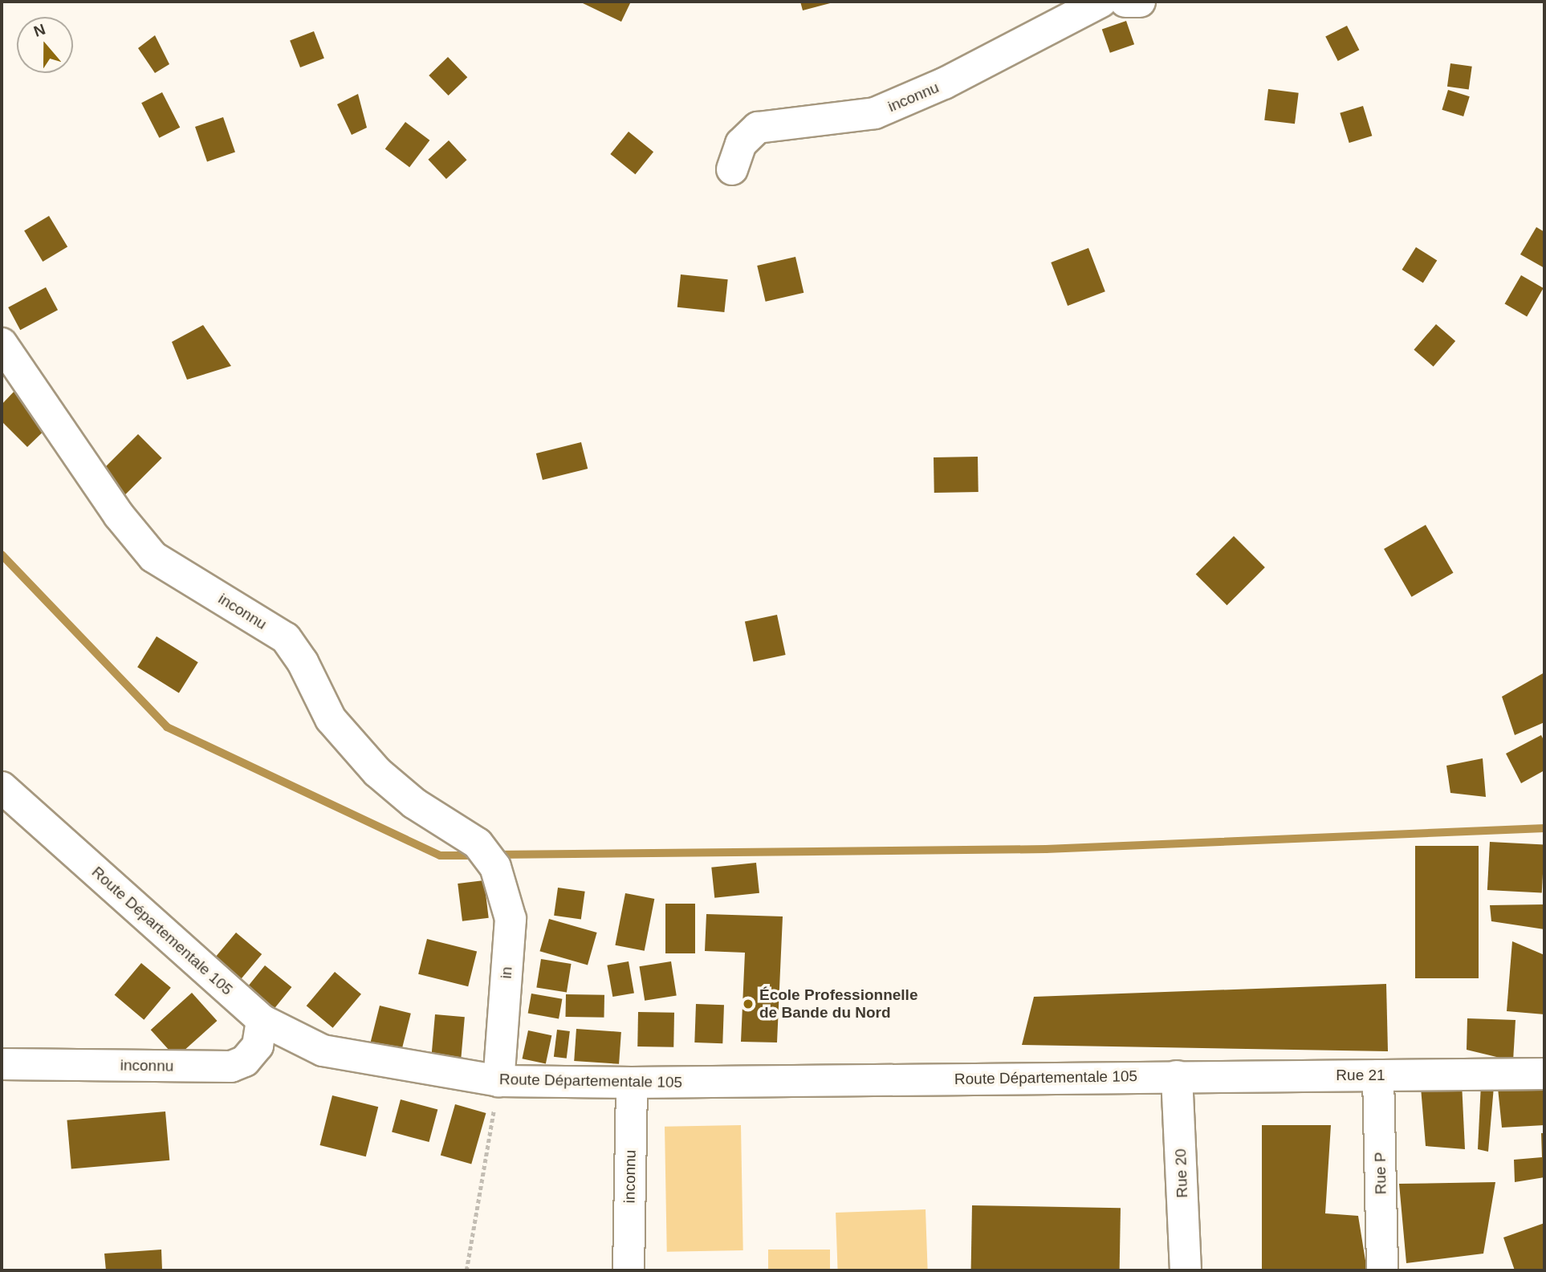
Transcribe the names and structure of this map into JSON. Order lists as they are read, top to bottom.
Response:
{
  "streets": {
    "street": [
      "inconnu",
      "Route Départementale 105",
      "in",
      "Rue 21",
      "Rue 20",
      "Rue P"
    ]
  },
  "crossings": [
    ["inconnu", "Route Départementale 105"],
    ["inconnu", "in"],
    ["Route Départementale 105", "in"],
    ["Route Départementale 105", "Rue 21"],
    ["Route Départementale 105", "Rue 20"],
    ["Rue 21", "Rue 20"],
    ["Rue 21", "Rue P"]
  ],
  "places": ["École Professionnelle de Bande du Nord"],
  "north": "top"
}
